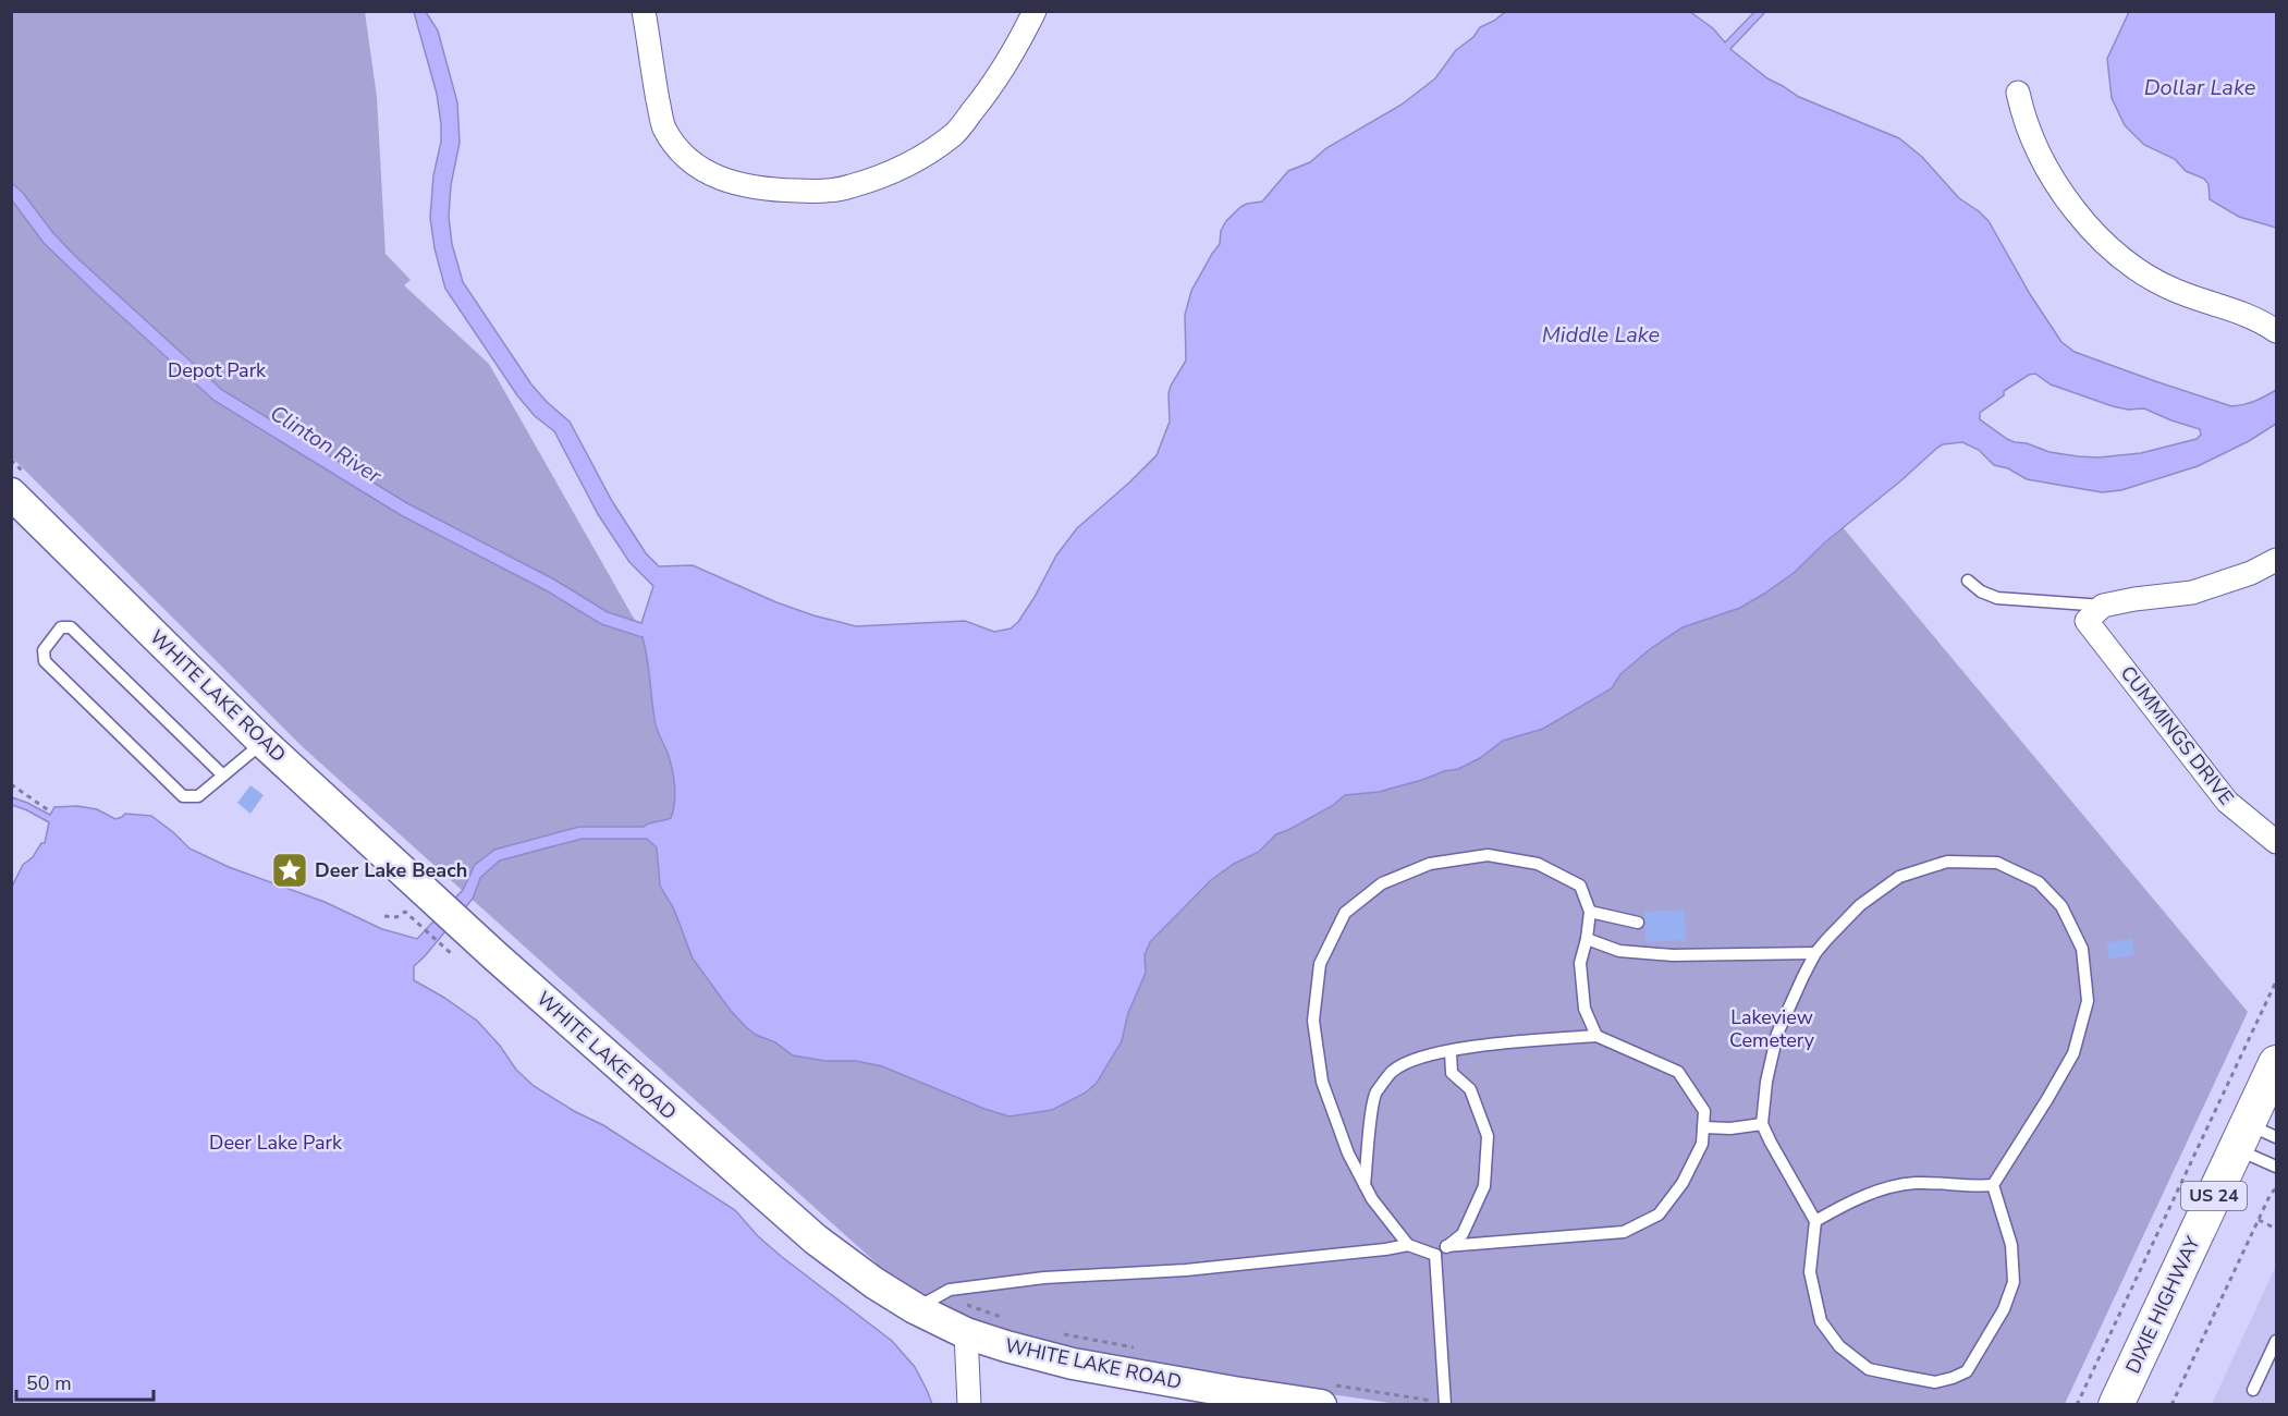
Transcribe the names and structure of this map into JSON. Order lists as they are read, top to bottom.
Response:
{
  "streets": {
    "main road": ["US 24", "DIXIE HIGHWAY"],
    "street": ["WHITE LAKE ROAD", "CUMMINGS DRIVE"]
  },
  "water": ["Dollar Lake", "Middle Lake", "Clinton River"],
  "parks": ["Depot Park", "Lakeview Cemetery", "Deer Lake Park"],
  "places": {
    "place": ["Deer Lake Beach"]
  },
  "scale_bar": "50 m"
}
